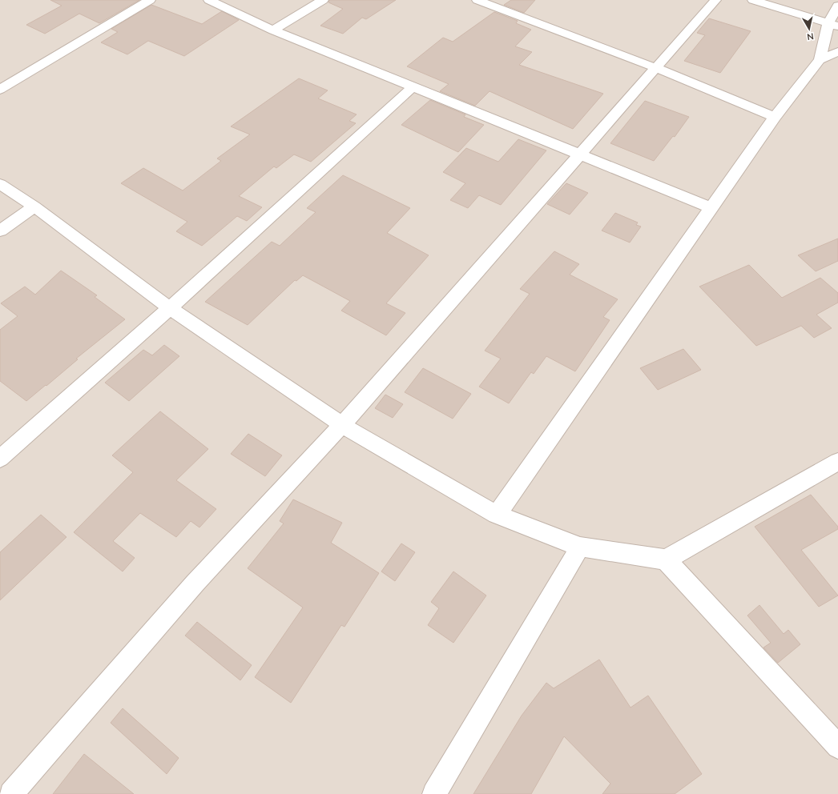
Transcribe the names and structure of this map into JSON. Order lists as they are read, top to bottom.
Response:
{
  "north": "bottom"
}
